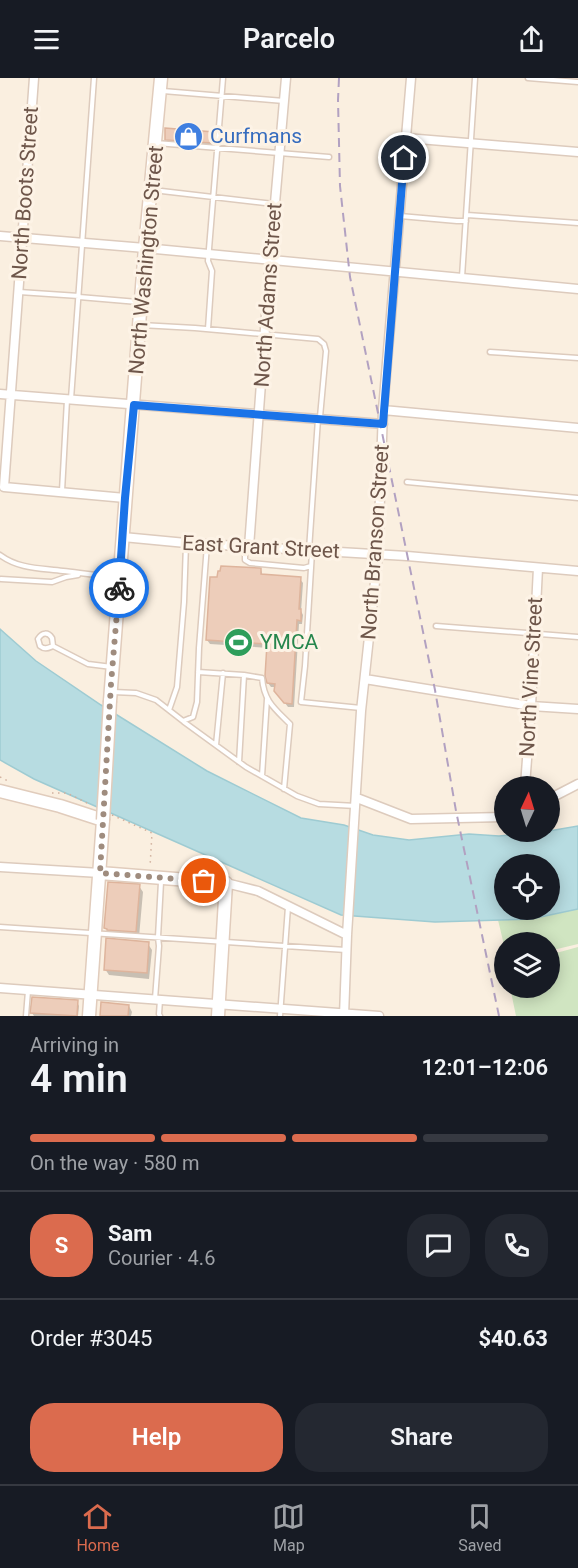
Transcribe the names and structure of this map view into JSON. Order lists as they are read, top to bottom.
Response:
{
  "streets": {
    "street": [
      "North Boots Street",
      "North Washington Street",
      "North Adams Street",
      "North Branson Street",
      "East Grant Street",
      "North Vine Street"
    ]
  },
  "crossings": [
    ["North Washington Street", "East Grant Street"],
    ["North Adams Street", "East Grant Street"],
    ["North Branson Street", "East Grant Street"],
    ["East Grant Street", "North Vine Street"]
  ],
  "places": {
    "shop": ["Curfmans"],
    "sports": ["YMCA"]
  },
  "north": "top",
  "page": {
    "header": "Parcelo",
    "heading": ["4 min", "Arriving in", "12:01–12:06"],
    "panel": [
      "Sam",
      "Courier · 4.6",
      "Order #3045",
      "$40.63"
    ],
    "bar": "On the way · 580 m",
    "round": "S",
    "buttons": ["Help", "Share"],
    "tabs": ["Home", "Map", "Saved"]
  }
}
